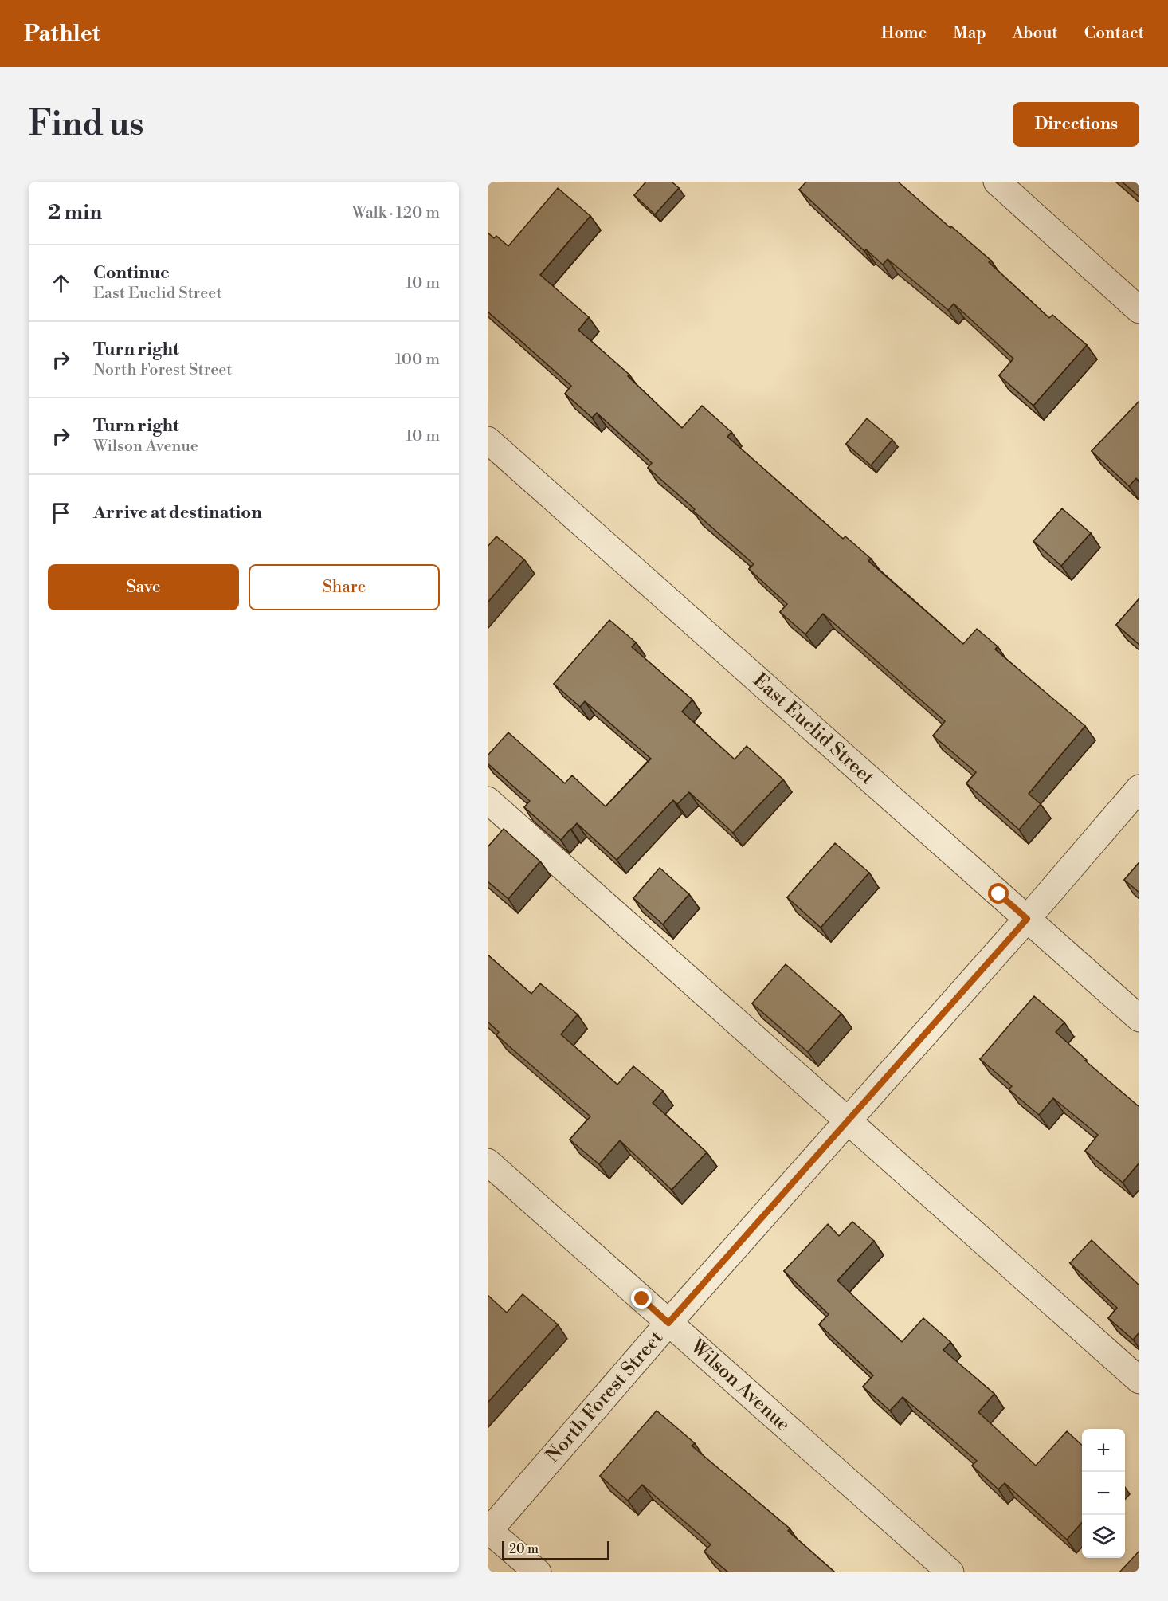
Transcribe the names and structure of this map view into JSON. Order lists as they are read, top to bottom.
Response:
{
  "streets": {
    "street": ["East Euclid Street", "Wilson Avenue", "North Forest Street"]
  },
  "crossings": [
    ["East Euclid Street", "North Forest Street"],
    ["Wilson Avenue", "North Forest Street"]
  ],
  "scale_bar": "20 m",
  "page": {
    "header": "Pathlet",
    "nav": [
      "Home",
      "Map",
      "About",
      "Contact"
    ],
    "buttons": [
      "Directions",
      ["Save", "Share"]
    ],
    "title": "Find us",
    "heading": ["2 min", "Walk · 120 m"],
    "list": [
      ["Continue", "East Euclid Street", "10 m"],
      ["Turn right", "North Forest Street", "100 m"],
      ["Turn right", "Wilson Avenue", "10 m"],
      "Arrive at destination"
    ],
    "map_buttons": ["+", "−"],
    "scale": "20 m"
  }
}
